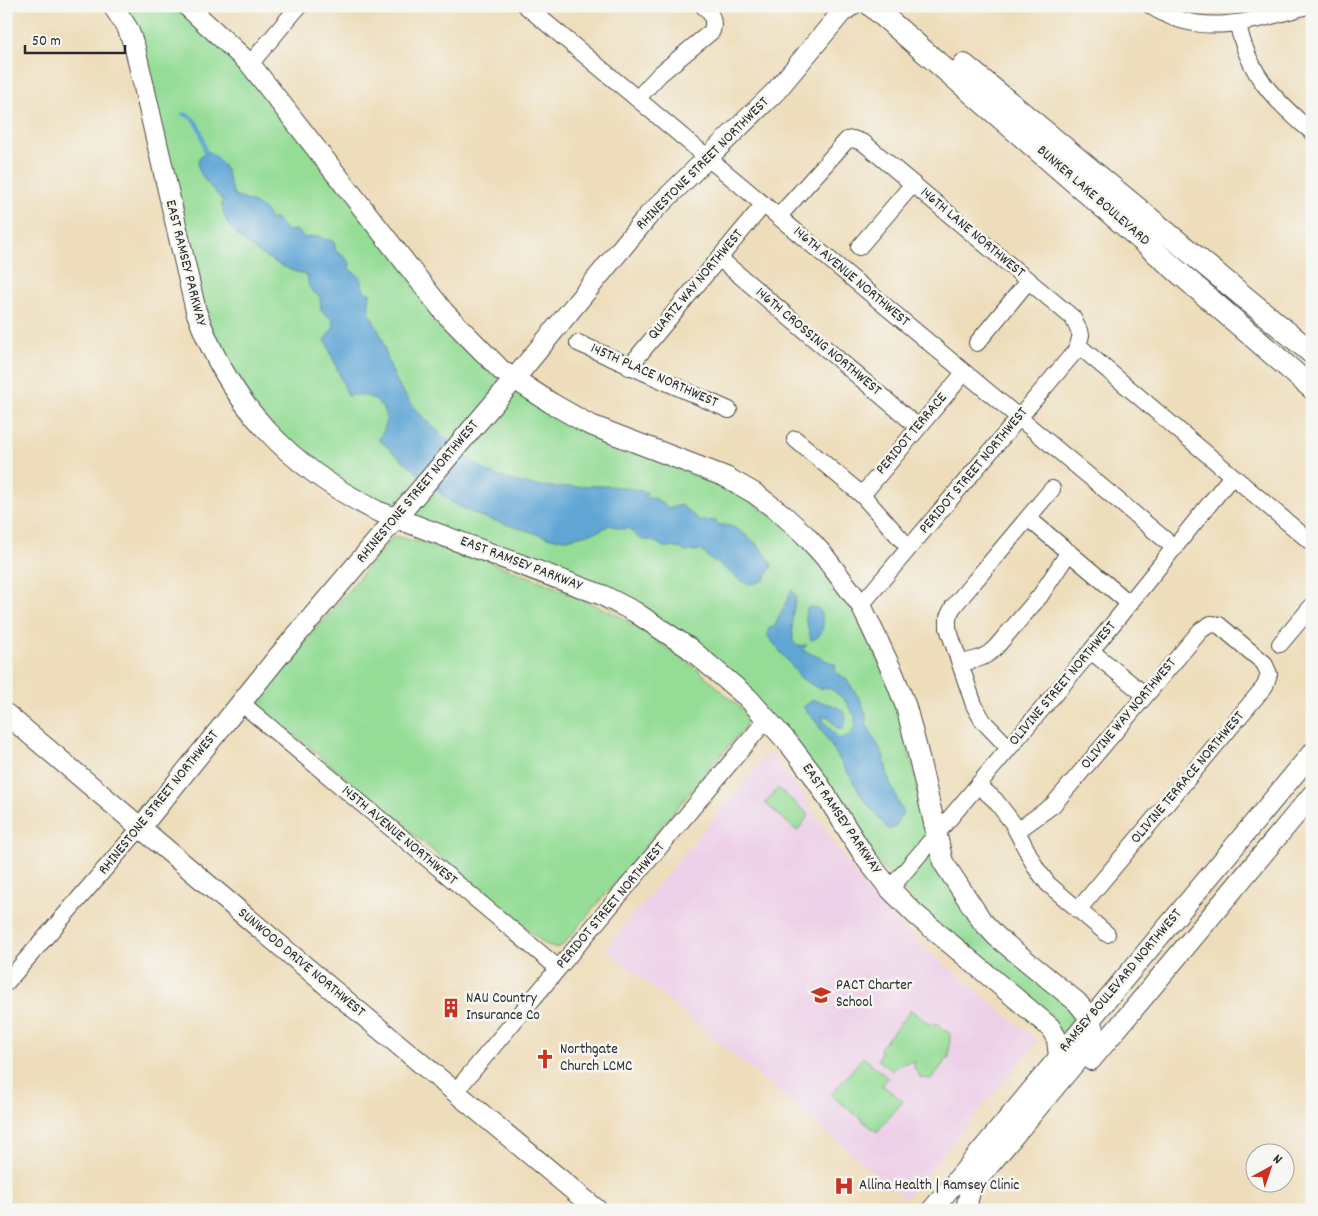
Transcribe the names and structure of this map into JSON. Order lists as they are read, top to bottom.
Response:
{
  "streets": {
    "main road": ["BUNKER LAKE BOULEVARD"],
    "street": [
      "RHINESTONE STREET NORTHWEST",
      "146TH LANE NORTHWEST",
      "EAST RAMSEY PARKWAY",
      "146TH AVENUE NORTHWEST",
      "QUARTZ WAY NORTHWEST",
      "146TH CROSSING NORTHWEST",
      "145TH PLACE NORTHWEST",
      "PERIDOT TERRACE",
      "PERIDOT STREET NORTHWEST",
      "OLIVINE STREET NORTHWEST",
      "OLIVINE WAY NORTHWEST",
      "OLIVINE TERRACE NORTHWEST",
      "145TH AVENUE NORTHWEST",
      "SUNWOOD DRIVE NORTHWEST",
      "RAMSEY BOULEVARD NORTHWEST"
    ]
  },
  "crossings": [
    ["RHINESTONE STREET NORTHWEST", "EAST RAMSEY PARKWAY"],
    ["RHINESTONE STREET NORTHWEST", "146TH AVENUE NORTHWEST"],
    ["RHINESTONE STREET NORTHWEST", "145TH AVENUE NORTHWEST"],
    ["RHINESTONE STREET NORTHWEST", "SUNWOOD DRIVE NORTHWEST"],
    ["146TH LANE NORTHWEST", "146TH AVENUE NORTHWEST"],
    ["146TH LANE NORTHWEST", "PERIDOT STREET NORTHWEST"],
    ["146TH LANE NORTHWEST", "OLIVINE STREET NORTHWEST"],
    ["EAST RAMSEY PARKWAY", "PERIDOT STREET NORTHWEST"],
    ["EAST RAMSEY PARKWAY", "OLIVINE STREET NORTHWEST"],
    ["EAST RAMSEY PARKWAY", "RAMSEY BOULEVARD NORTHWEST"],
    ["146TH AVENUE NORTHWEST", "QUARTZ WAY NORTHWEST"],
    ["146TH AVENUE NORTHWEST", "PERIDOT TERRACE"],
    ["146TH AVENUE NORTHWEST", "PERIDOT STREET NORTHWEST"],
    ["146TH AVENUE NORTHWEST", "OLIVINE STREET NORTHWEST"],
    ["QUARTZ WAY NORTHWEST", "146TH CROSSING NORTHWEST"],
    ["QUARTZ WAY NORTHWEST", "145TH PLACE NORTHWEST"],
    ["146TH CROSSING NORTHWEST", "PERIDOT TERRACE"],
    ["PERIDOT STREET NORTHWEST", "145TH AVENUE NORTHWEST"],
    ["PERIDOT STREET NORTHWEST", "SUNWOOD DRIVE NORTHWEST"],
    ["OLIVINE WAY NORTHWEST", "OLIVINE TERRACE NORTHWEST"]
  ],
  "places": {
    "school or university": ["PACT Charter School"],
    "building": ["NAU Country Insurance Co"],
    "church": ["Northgate Church LCMC"],
    "hospital": ["Allina Health | Ramsey Clinic"]
  },
  "scale_bar": "50 m",
  "north": "top right"
}
